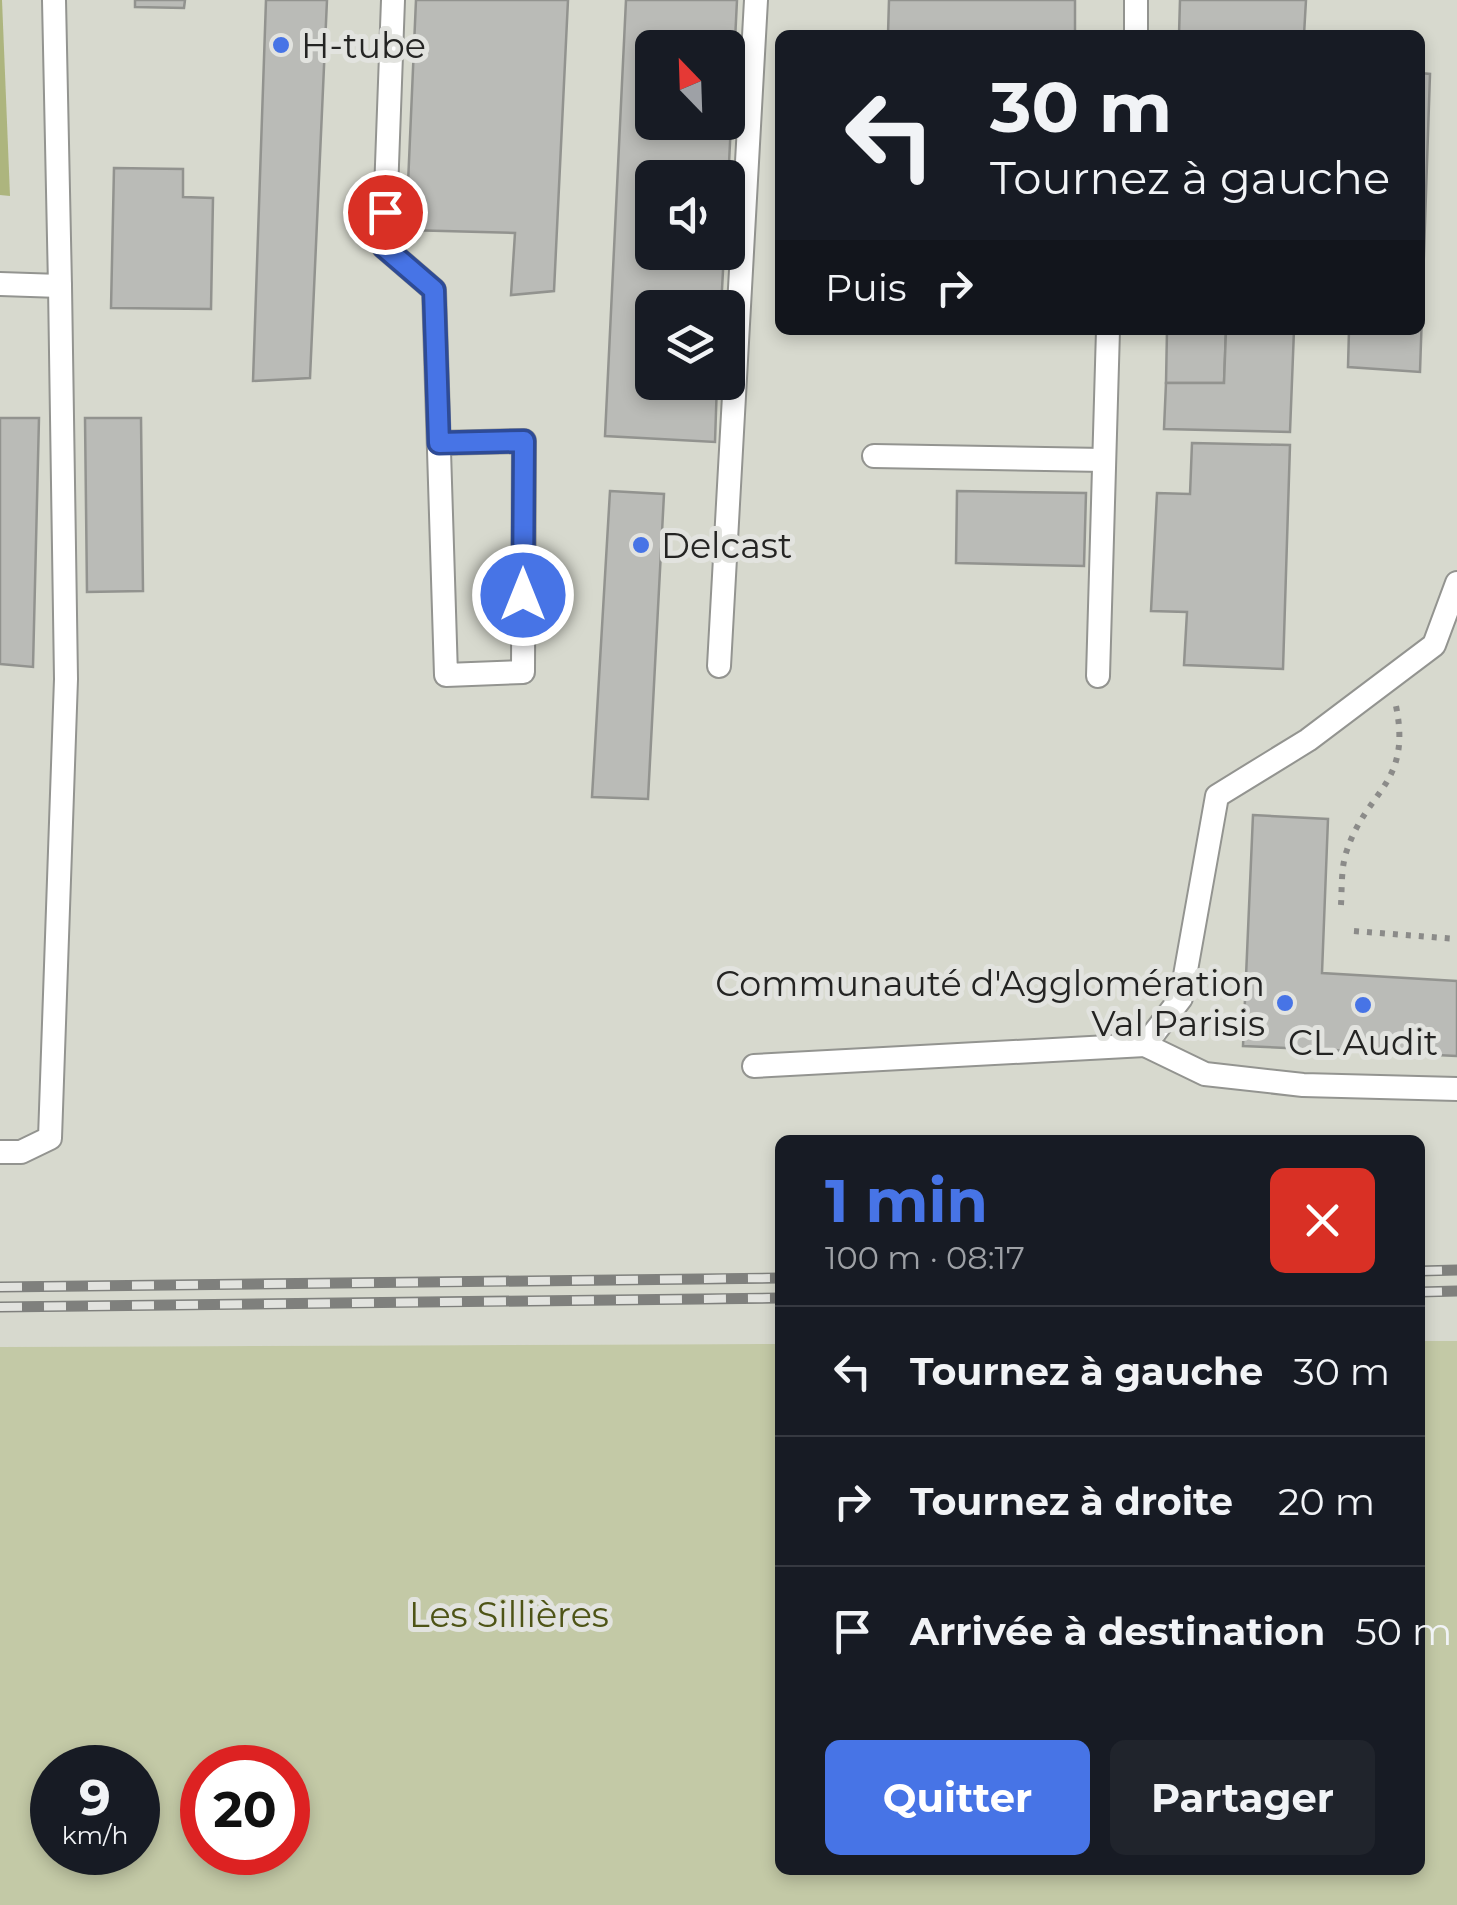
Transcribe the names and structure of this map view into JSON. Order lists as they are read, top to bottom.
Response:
{
  "parks": ["Les Sillières"],
  "places": [
    "H-tube",
    "Delcast",
    "Communauté d'Agglomération Val Parisis",
    "CL Audit"
  ],
  "north": "top left",
  "page": {
    "turn": ["30 m", "Tournez à gauche"],
    "then": "Puis",
    "heading": ["1 min", "100 m · 08:17"],
    "list": [
      {
        "name": "Tournez à gauche",
        "value": "30 m"
      },
      {
        "name": "Tournez à droite",
        "value": "20 m"
      },
      {
        "name": "Arrivée à destination",
        "value": "50 m"
      }
    ],
    "buttons": ["Quitter", "Partager"],
    "speed": "9 km/h",
    "limit": "20"
  }
}
